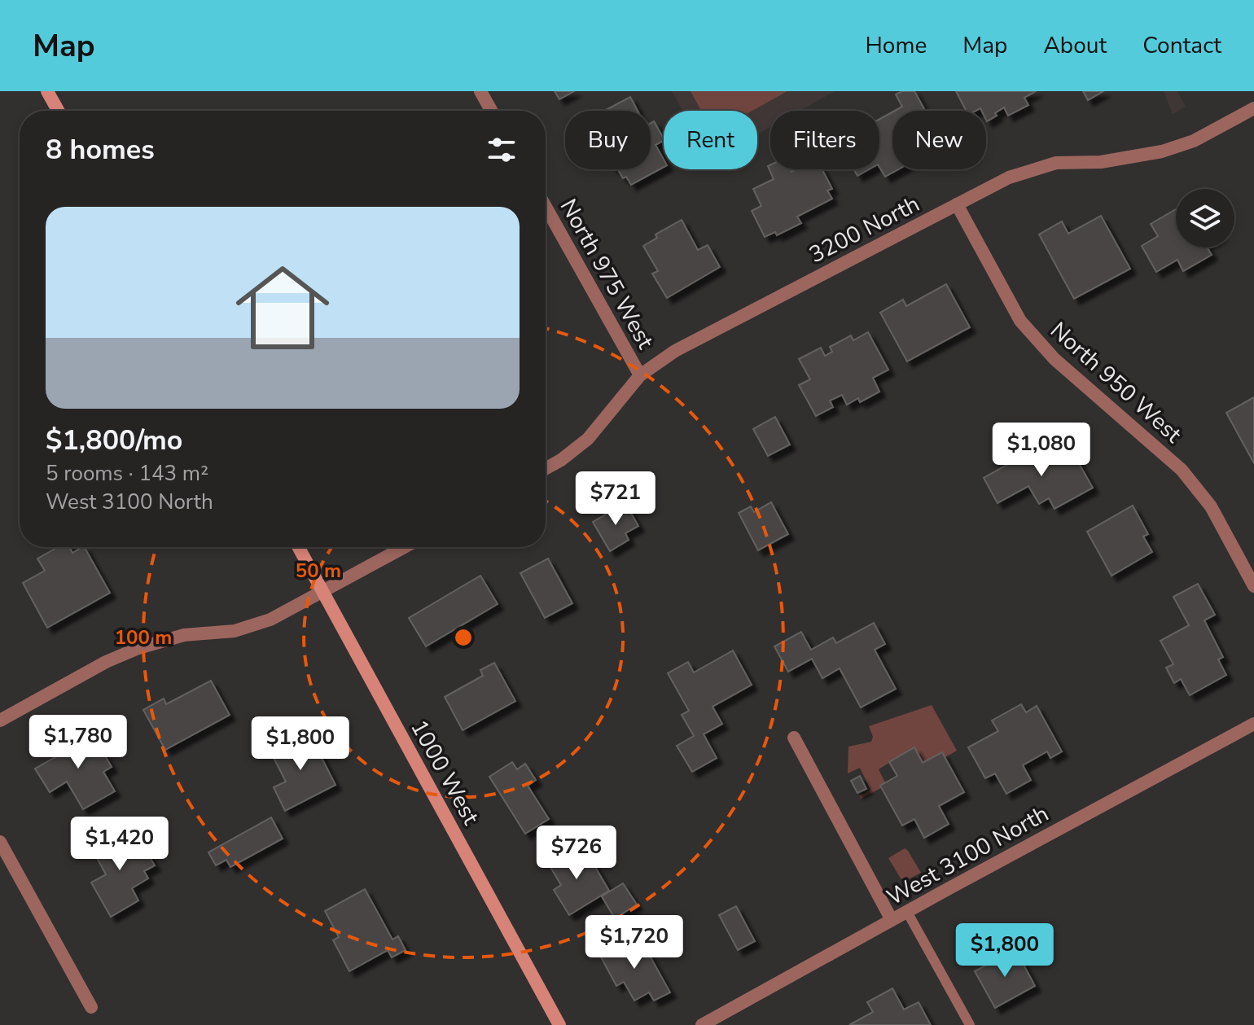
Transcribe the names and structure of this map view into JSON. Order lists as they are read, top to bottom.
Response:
{
  "streets": {
    "street": [
      "3200 North",
      "North 975 West",
      "North 950 West",
      "1000 West",
      "West 3100 North"
    ]
  },
  "crossings": [
    ["3200 North", "North 975 West"],
    ["3200 North", "North 950 West"]
  ],
  "page": {
    "header": "Map",
    "nav": [
      "Home",
      "Map",
      "About",
      "Contact"
    ],
    "chip": [
      "Buy",
      "Rent",
      "Filters",
      "New"
    ],
    "heading": "8 homes",
    "list": [
      {
        "name": "$1,800/mo",
        "note": "5 rooms · 143 m² · West 3100 North"
      }
    ],
    "price": [
      "$1,080",
      "$721",
      "$1,780",
      "$1,800",
      "$1,420",
      "$726",
      "$1,720",
      "$1,800"
    ]
  },
  "rings": ["50 m", "100 m"]
}
